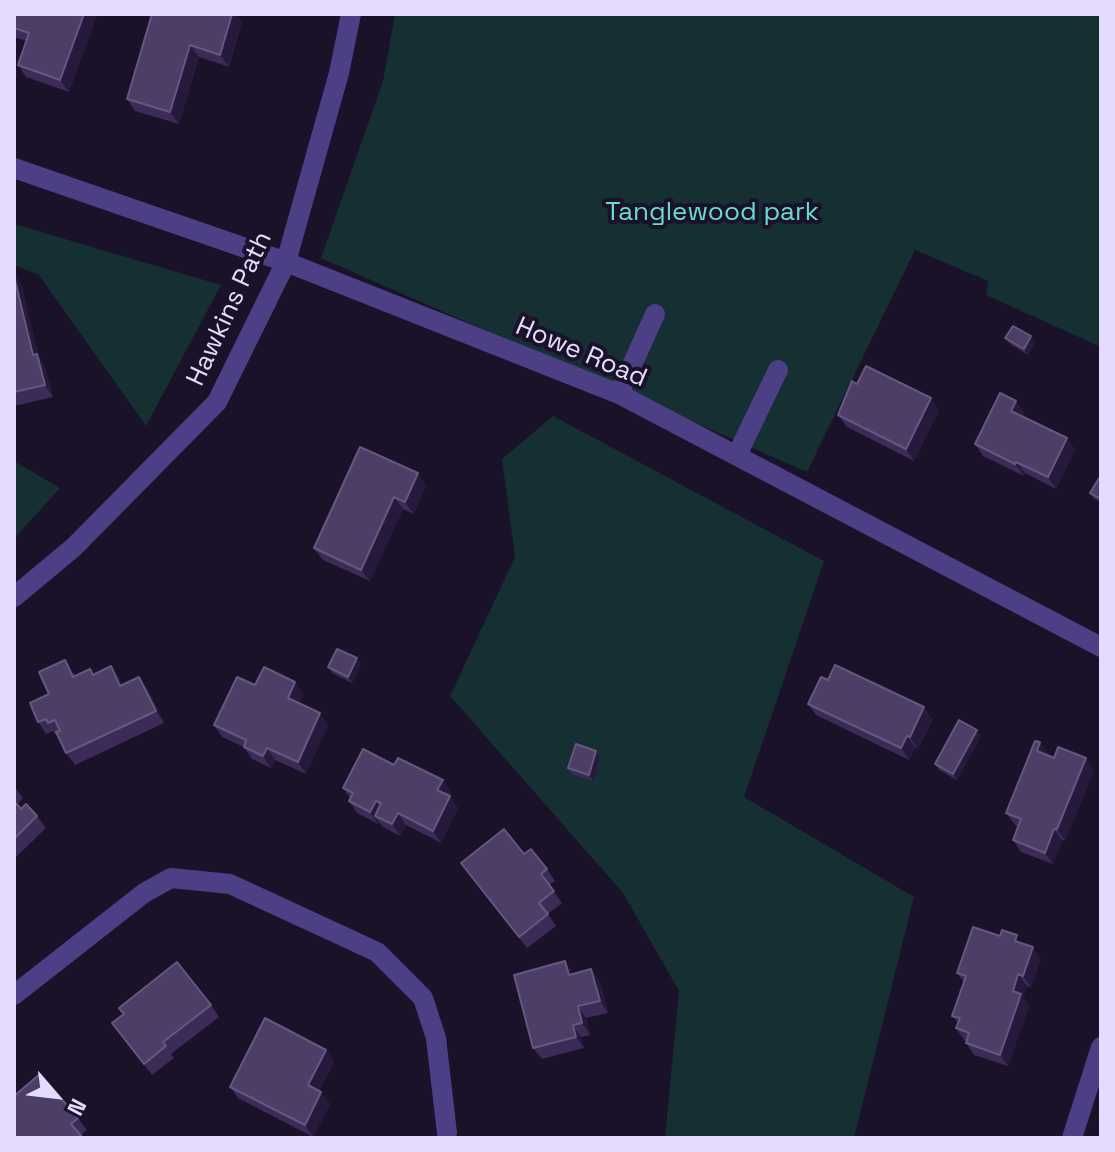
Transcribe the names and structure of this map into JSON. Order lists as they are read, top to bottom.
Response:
{
  "streets": {
    "street": ["Hawkins Path", "Howe Road"]
  },
  "crossings": [
    ["Hawkins Path", "Howe Road"]
  ],
  "parks": ["Tanglewood park"],
  "north": "bottom right"
}
